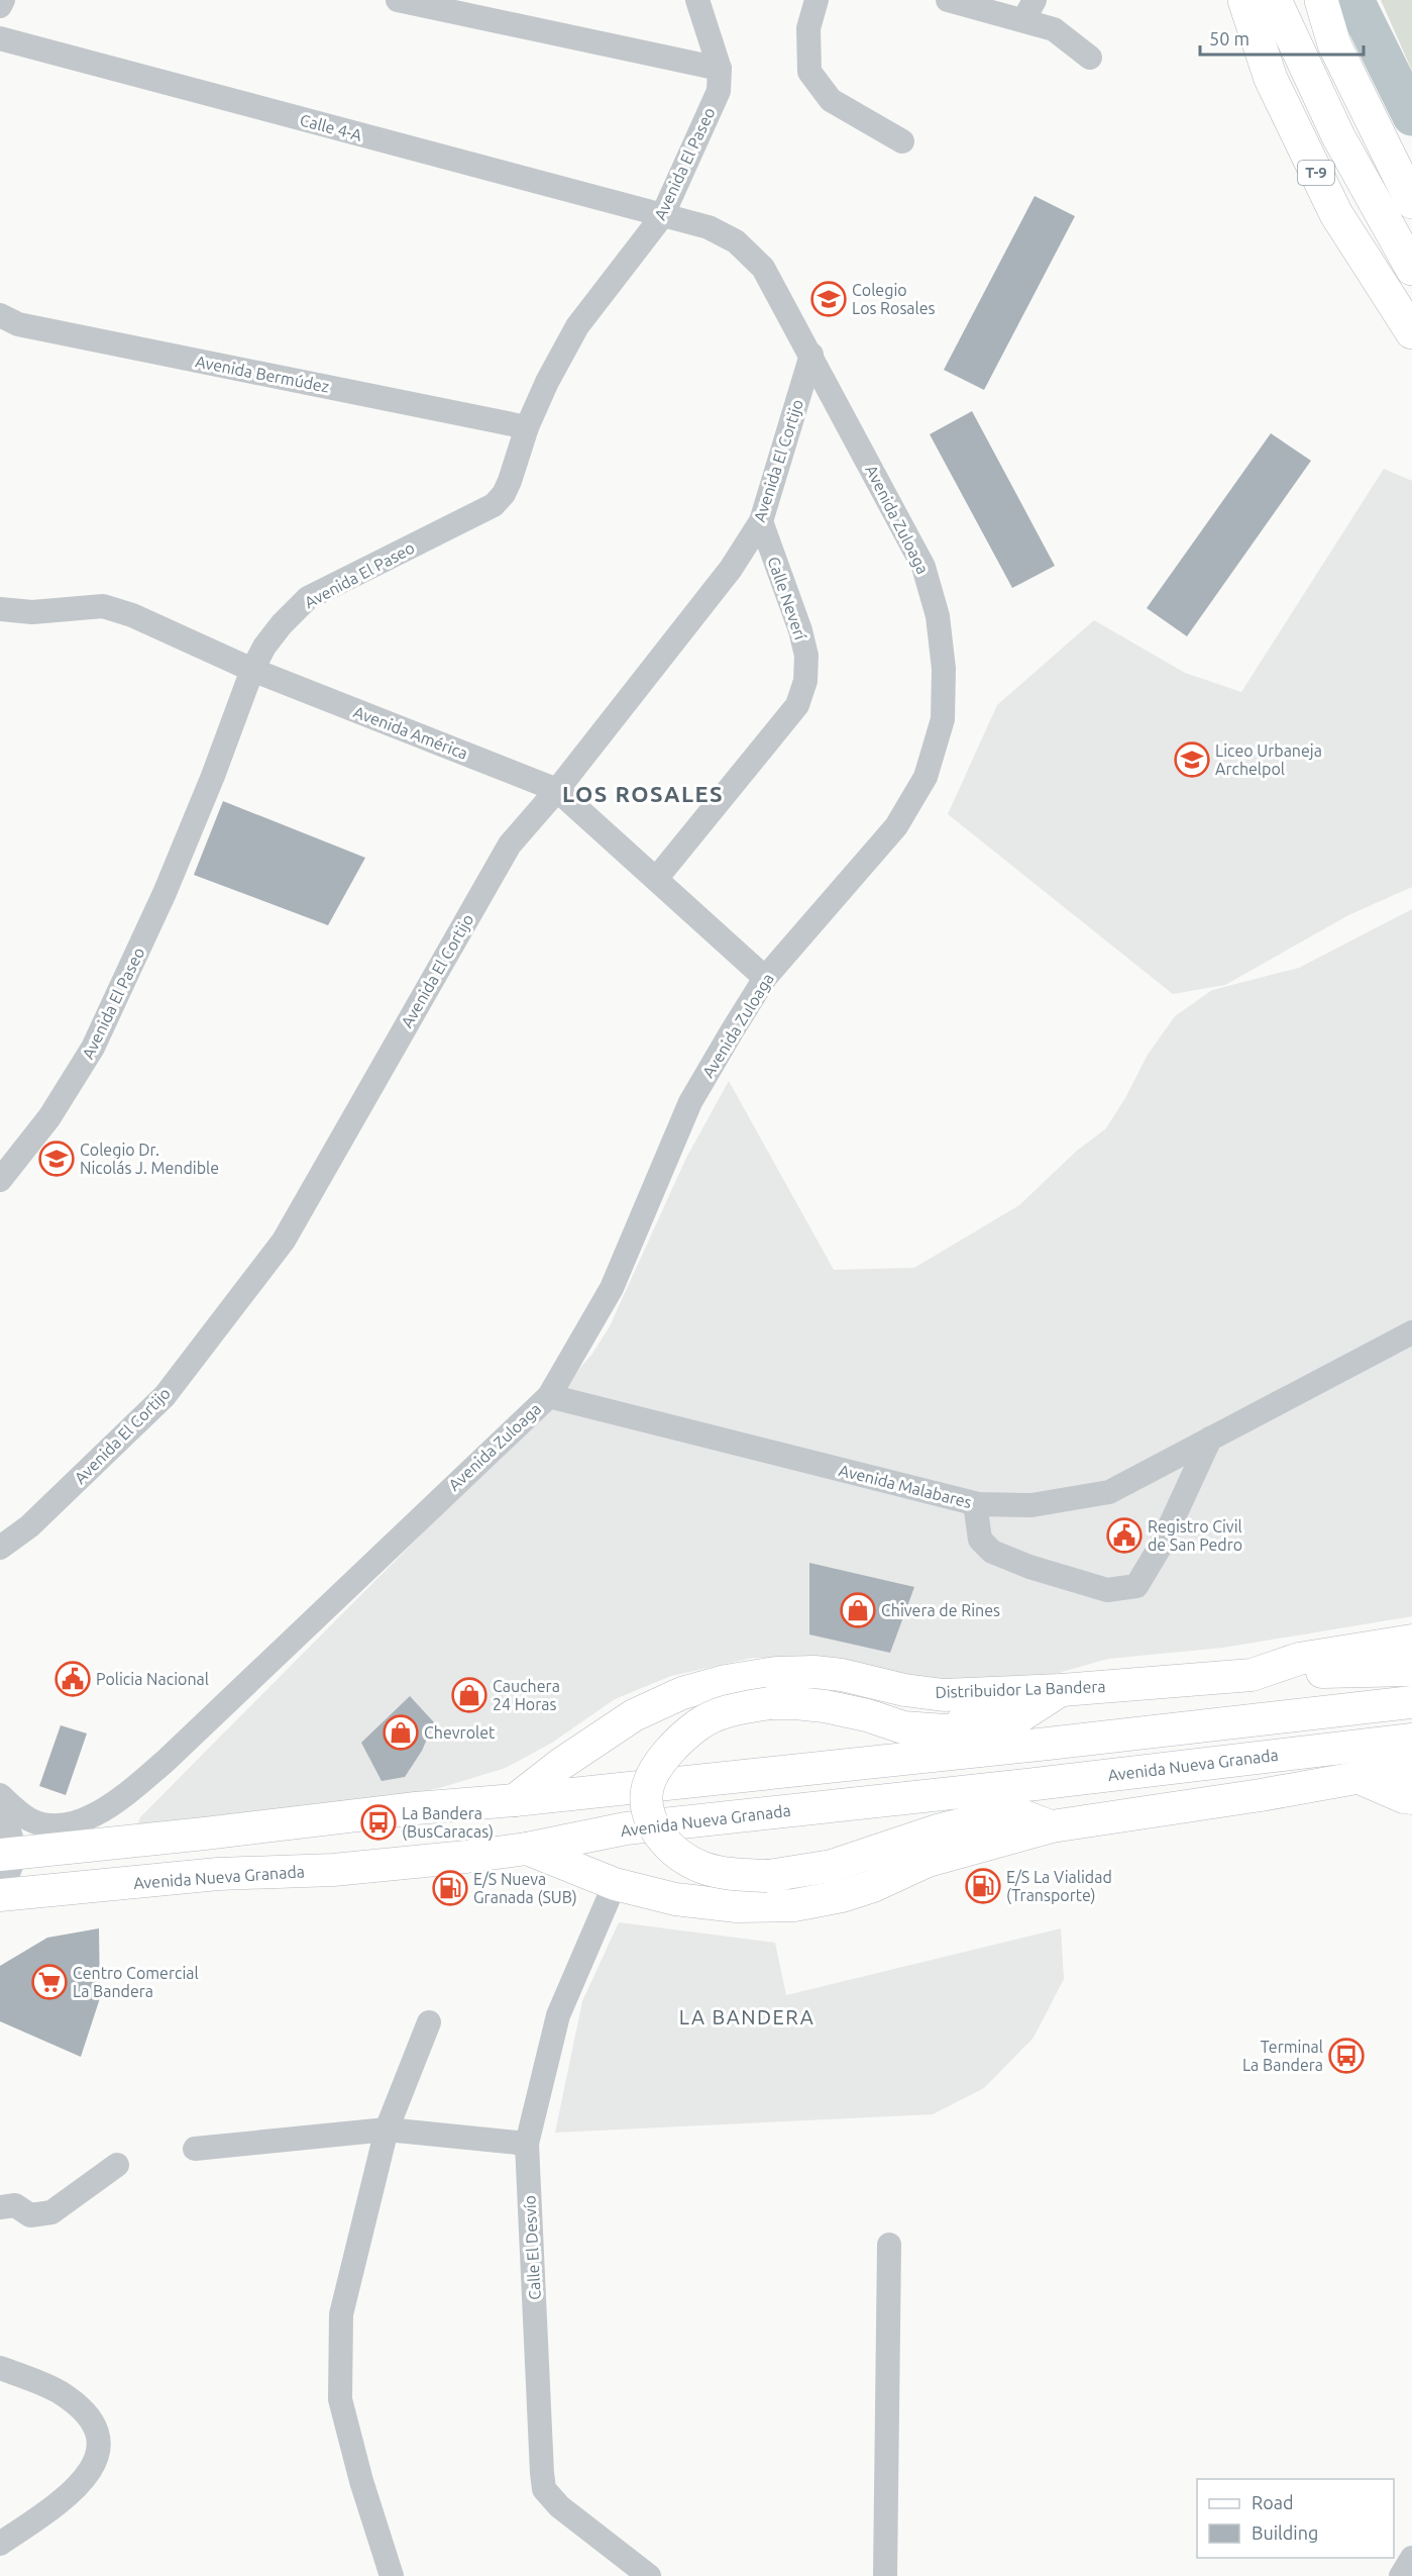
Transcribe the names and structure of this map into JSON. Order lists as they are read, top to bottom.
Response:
{
  "streets": {
    "highway": ["T-9"],
    "main road": ["Distribuidor La Bandera", "Avenida Nueva Granada"],
    "street": [
      "Calle 4-A",
      "Avenida El Paseo",
      "Avenida Bermúdez",
      "Avenida El Cortijo",
      "Avenida Zuloaga",
      "Calle Neverí",
      "Avenida América",
      "Avenida Malabares",
      "Calle El Desvío"
    ]
  },
  "crossings": [
    ["Calle 4-A", "Avenida El Paseo"],
    ["Calle 4-A", "Avenida Zuloaga"],
    ["Avenida El Paseo", "Avenida Bermúdez"],
    ["Avenida El Paseo", "Avenida Zuloaga"],
    ["Avenida El Paseo", "Avenida América"],
    ["Avenida El Cortijo", "Avenida Zuloaga"],
    ["Avenida El Cortijo", "Calle Neverí"],
    ["Avenida El Cortijo", "Avenida América"],
    ["Avenida Zuloaga", "Avenida América"],
    ["Avenida Zuloaga", "Avenida Malabares"],
    ["Calle Neverí", "Avenida América"]
  ],
  "districts": ["LOS ROSALES", "LA BANDERA"],
  "places": {
    "school or university": ["Colegio Los Rosales", "Liceo Urbaneja Archelpol", "Colegio Dr. Nicolás J. Mendible"],
    "public building": ["Registro Civil de San Pedro", "Policia Nacional"],
    "shop": ["Chivera de Rines", "Cauchera 24 Horas", "Chevrolet"],
    "bus stop": ["La Bandera (BusCaracas)", "Terminal La Bandera"],
    "fuel station": ["E/S La Vialidad (Transporte)", "E/S Nueva Granada (SUB)"],
    "supermarket": ["Centro Comercial La Bandera"]
  },
  "legend": ["Road", "Building"],
  "scale_bar": "50 m"
}
